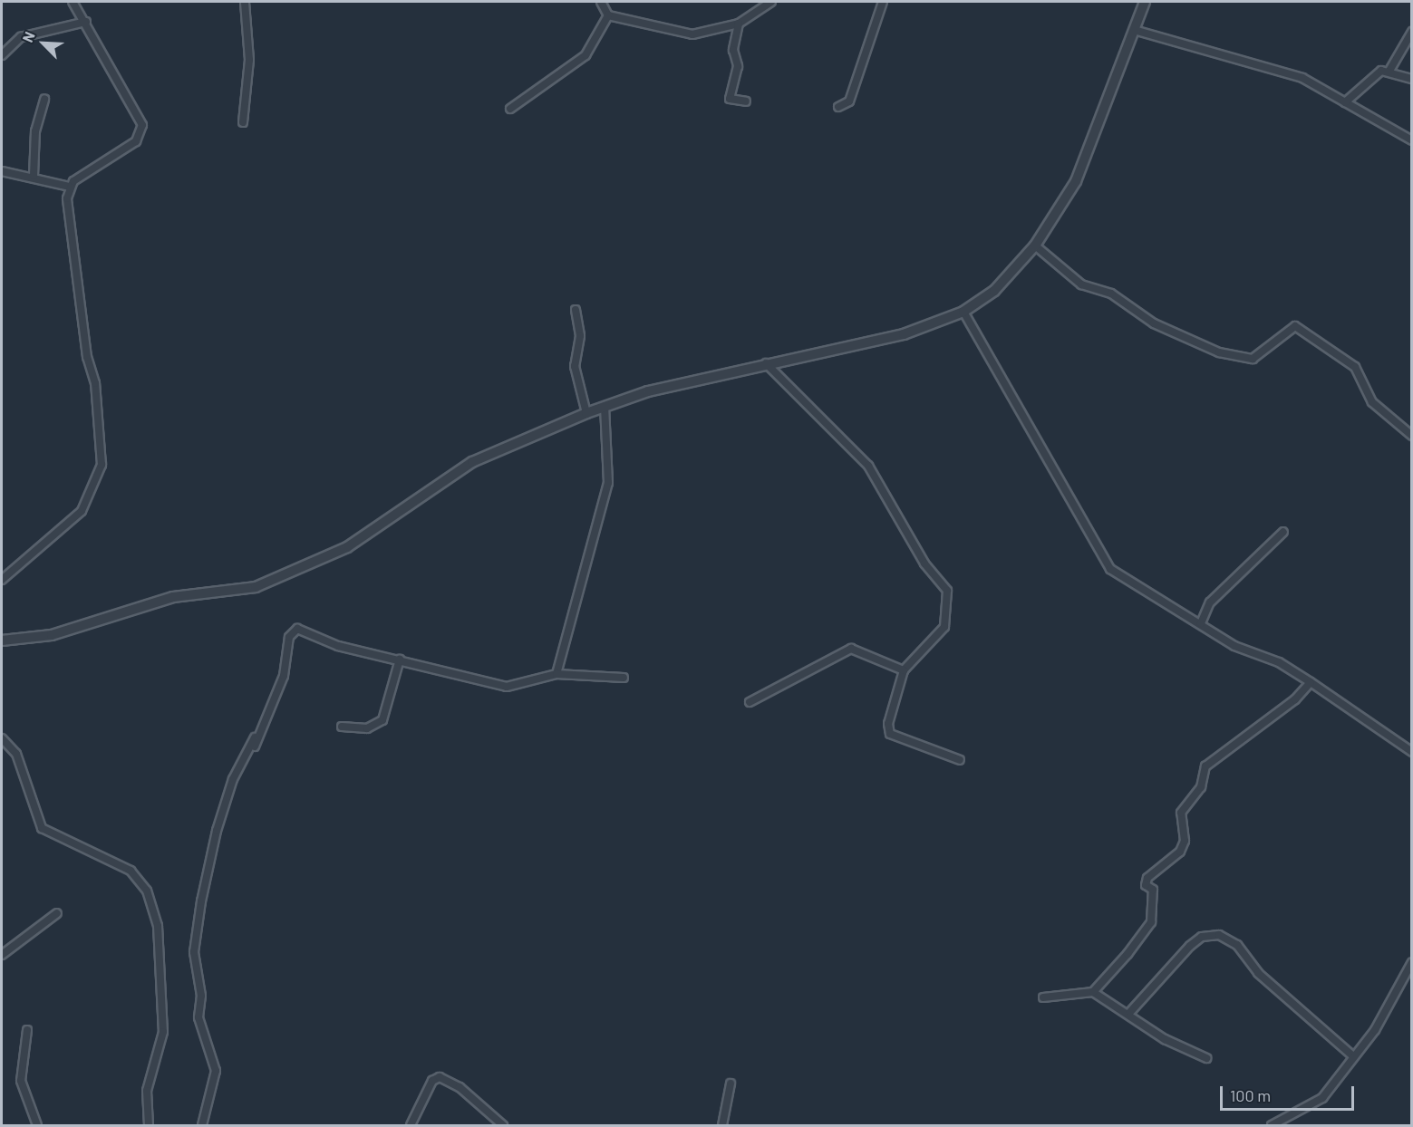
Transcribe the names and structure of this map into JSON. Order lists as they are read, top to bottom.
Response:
{
  "scale_bar": "100 m",
  "north": "top left"
}
